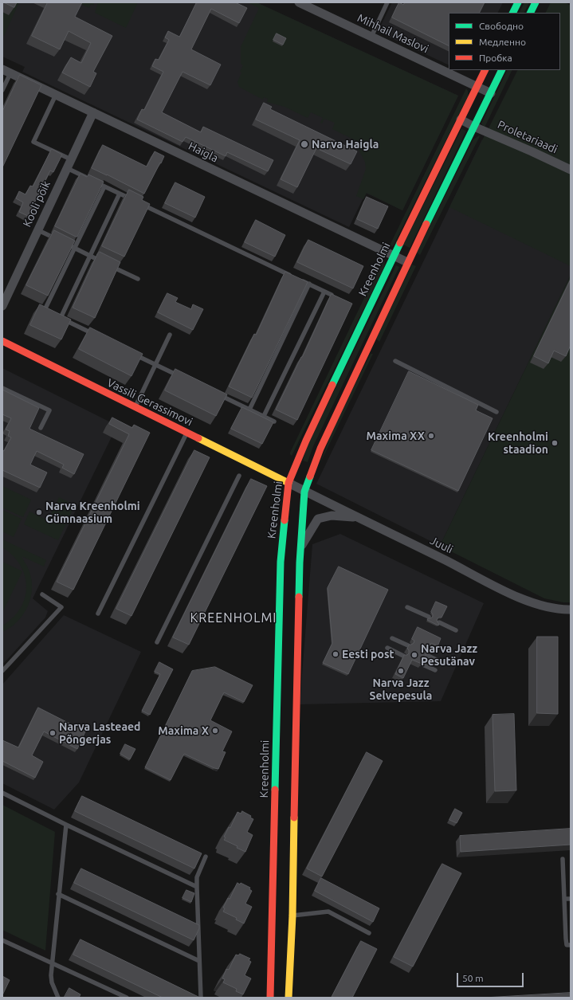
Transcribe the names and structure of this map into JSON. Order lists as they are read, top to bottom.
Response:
{
  "streets": {
    "main road": ["Kreenholmi", "Vassili Gerassimovi"],
    "street": [
      "Mihhail Maslovi",
      "Proletariaadi",
      "Haigla",
      "Kooli põik",
      "Juuli"
    ]
  },
  "crossings": [
    ["Mihhail Maslovi", "Kreenholmi"],
    ["Proletariaadi", "Kreenholmi"],
    ["Haigla", "Kooli põik"],
    ["Haigla", "Kreenholmi"],
    ["Kreenholmi", "Vassili Gerassimovi"],
    ["Kreenholmi", "Juuli"],
    ["Vassili Gerassimovi", "Juuli"]
  ],
  "districts": ["KREENHOLMI"],
  "places": [
    "Narva Haigla",
    "Maxima XX",
    "Kreenholmi staadion",
    "Narva Kreenholmi Gümnaasium",
    "Eesti post",
    "Narva Jazz Pesutänav",
    "Narva Jazz Selvepesula",
    "Maxima X",
    "Narva Lasteaed Põngerjas"
  ],
  "legend": ["Свободно", "Медленно", "Пробка"],
  "scale_bar": "50 m"
}
